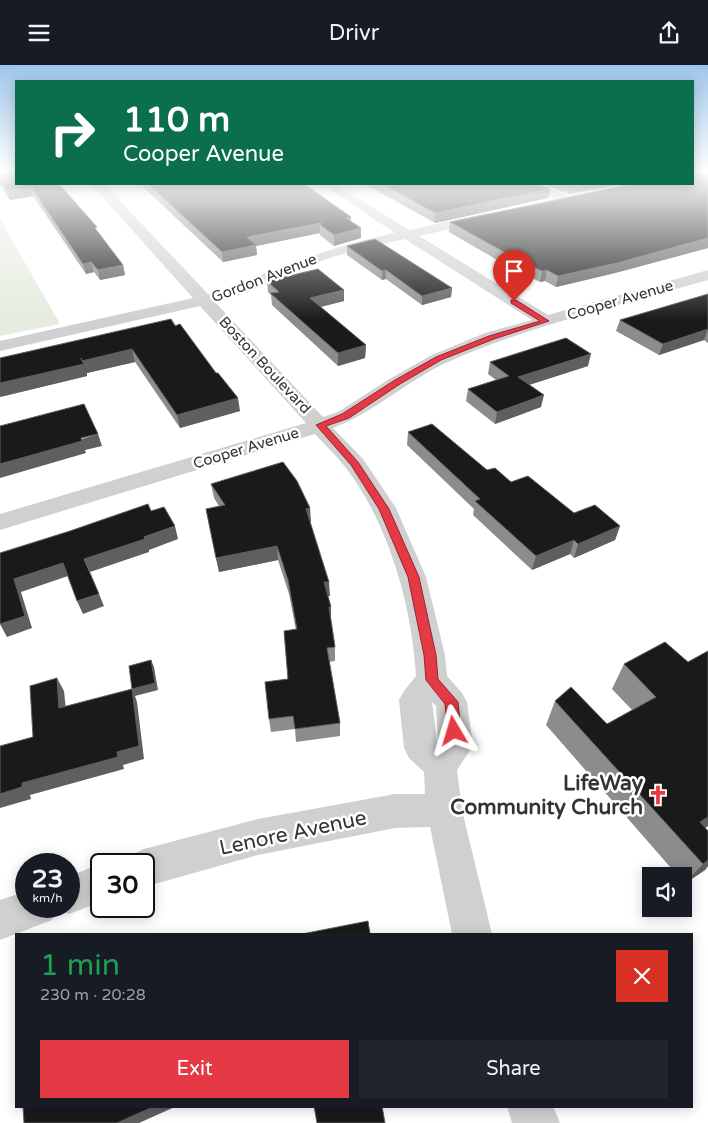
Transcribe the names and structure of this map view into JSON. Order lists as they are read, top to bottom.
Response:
{
  "streets": {
    "street": [
      "Gordon Avenue",
      "Cooper Avenue",
      "Boston Boulevard",
      "Lenore Avenue"
    ]
  },
  "crossings": [
    ["Gordon Avenue", "Boston Boulevard"],
    ["Cooper Avenue", "Boston Boulevard"],
    ["Boston Boulevard", "Lenore Avenue"]
  ],
  "places": {
    "church": ["LifeWay Community Church"]
  },
  "page": {
    "header": "Drivr",
    "turn": ["110 m", "Cooper Avenue"],
    "speed": "23 km/h",
    "limit": "30",
    "heading": ["1 min", "230 m · 20:28"],
    "buttons": ["Exit", "Share"]
  }
}
